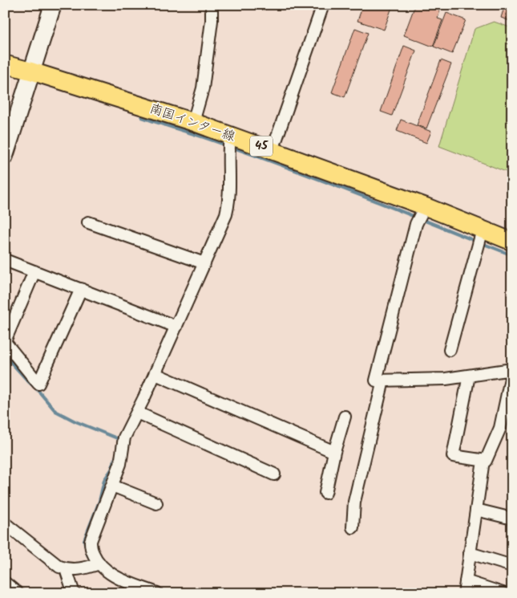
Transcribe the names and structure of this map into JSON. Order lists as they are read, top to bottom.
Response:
{
  "streets": {
    "main road": ["南国インター線", "45"]
  }
}
